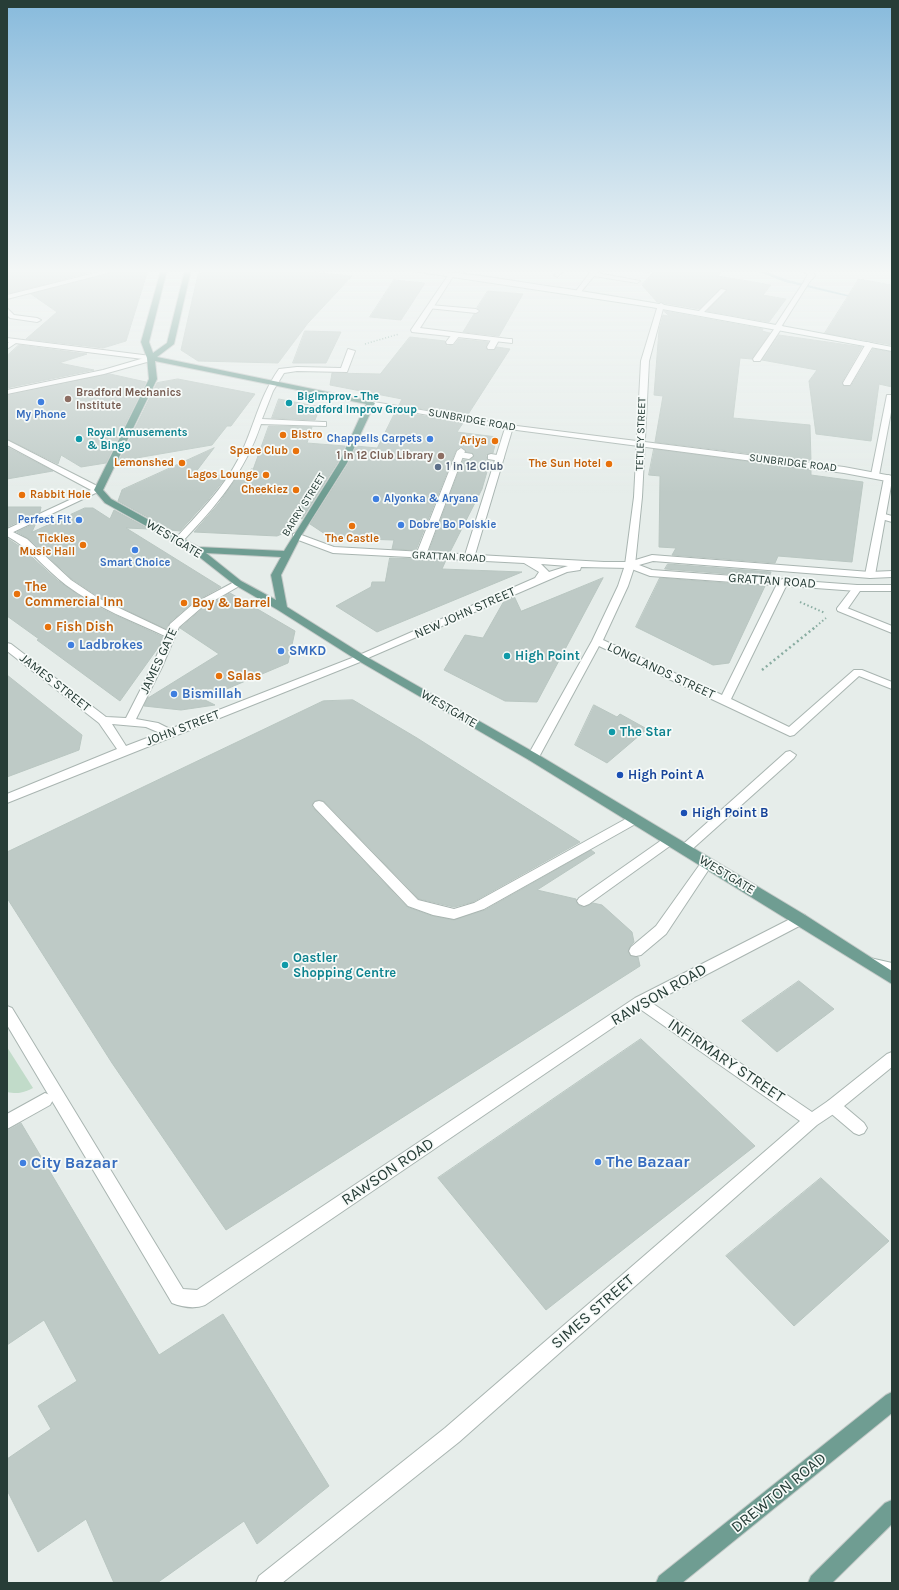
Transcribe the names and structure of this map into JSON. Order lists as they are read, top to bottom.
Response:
{
  "streets": {
    "main road": [
      "SUNBRIDGE ROAD",
      "BARRY STREET",
      "WESTGATE",
      "DREWTON ROAD"
    ],
    "street": [
      "TETLEY STREET",
      "GRATTAN ROAD",
      "NEW JOHN STREET",
      "JAMES GATE",
      "LONGLANDS STREET",
      "JAMES STREET",
      "JOHN STREET",
      "RAWSON ROAD",
      "INFIRMARY STREET",
      "SIMES STREET"
    ]
  },
  "crossings": [
    ["SUNBRIDGE ROAD", "TETLEY STREET"],
    ["SUNBRIDGE ROAD", "BARRY STREET"],
    ["TETLEY STREET", "WESTGATE"],
    ["TETLEY STREET", "GRATTAN ROAD"],
    ["TETLEY STREET", "LONGLANDS STREET"],
    ["BARRY STREET", "WESTGATE"],
    ["BARRY STREET", "GRATTAN ROAD"],
    ["WESTGATE", "NEW JOHN STREET"],
    ["WESTGATE", "JAMES GATE"],
    ["WESTGATE", "JOHN STREET"],
    ["WESTGATE", "RAWSON ROAD"],
    ["GRATTAN ROAD", "NEW JOHN STREET"],
    ["NEW JOHN STREET", "JOHN STREET"],
    ["JAMES GATE", "JAMES STREET"],
    ["JAMES STREET", "JOHN STREET"],
    ["RAWSON ROAD", "INFIRMARY STREET"],
    ["INFIRMARY STREET", "SIMES STREET"]
  ],
  "places": [
    "Bradford Mechanics Institute",
    "My Phone",
    "BigImprov - The Bradford Improv Group",
    "Bistro",
    "Royal Amusements & Bingo",
    "Chappells Carpets",
    "Ariya",
    "Space Club",
    "1 in 12 Club Library",
    "Lemonshed",
    "The Sun Hotel",
    "1 in 12 Club",
    "Lagos Lounge",
    "Cheekiez",
    "Rabbit Hole",
    "Alyonka & Aryana",
    "Perfect Fit",
    "Dobre Bo Polskie",
    "The Castle",
    "Tickles Music Hall",
    "Smart Choice",
    "The Commercial Inn",
    "Boy & Barrel",
    "Fish Dish",
    "Ladbrokes",
    "SMKD",
    "High Point",
    "Salas",
    "Bismillah",
    "The Star",
    "High Point A",
    "High Point B",
    "Oastler Shopping Centre",
    "The Bazaar",
    "City Bazaar"
  ]
}
